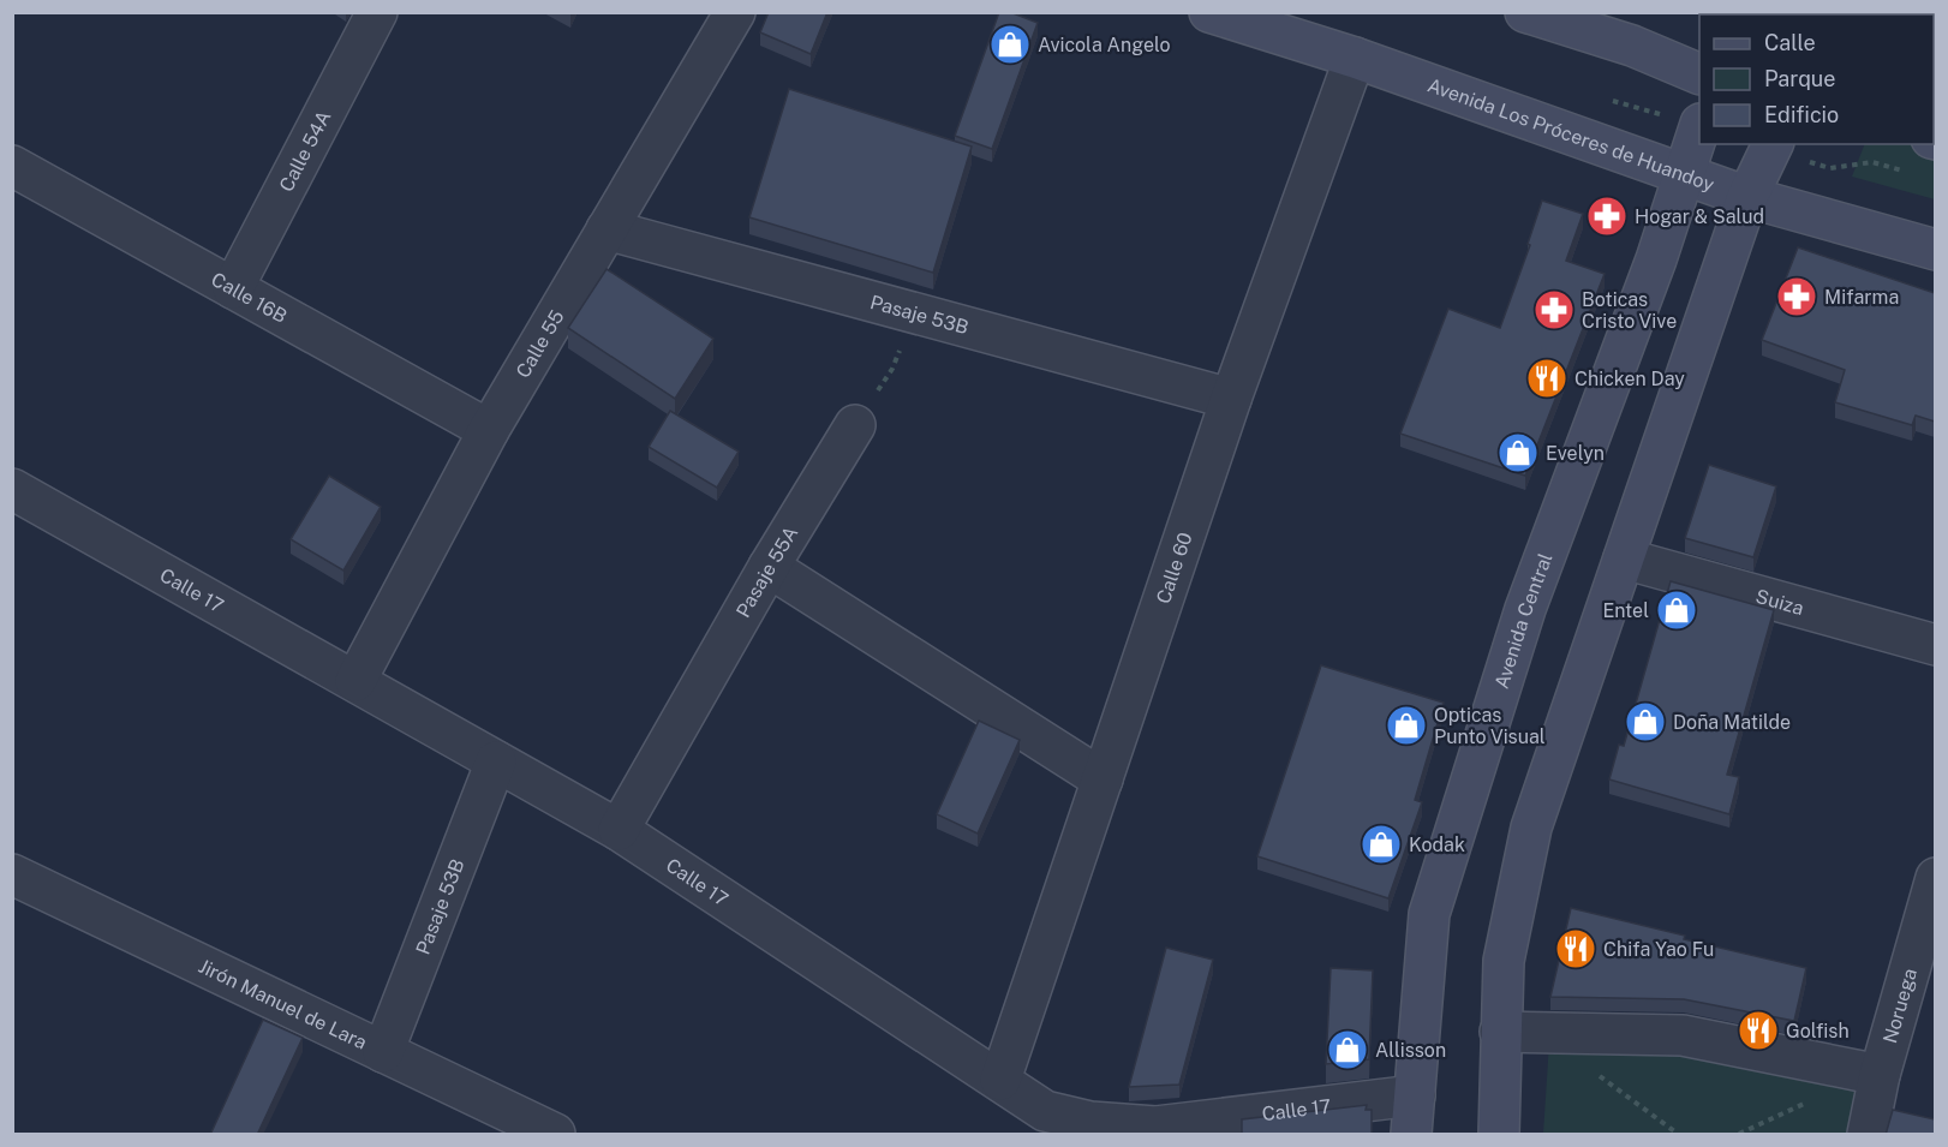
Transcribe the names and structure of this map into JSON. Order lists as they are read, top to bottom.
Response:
{
  "streets": {
    "main road": ["Avenida Los Próceres de Huandoy", "Avenida Central"],
    "street": [
      "Calle 54A",
      "Calle 16B",
      "Pasaje 53B",
      "Calle 55",
      "Calle 60",
      "Pasaje 55A",
      "Calle 17",
      "Suiza",
      "Jirón Manuel de Lara",
      "Noruega"
    ]
  },
  "crossings": [
    ["Avenida Los Próceres de Huandoy", "Calle 60"],
    ["Avenida Los Próceres de Huandoy", "Avenida Central"],
    ["Calle 54A", "Calle 16B"],
    ["Calle 16B", "Calle 55"],
    ["Pasaje 53B", "Calle 55"],
    ["Pasaje 53B", "Calle 60"],
    ["Pasaje 53B", "Calle 17"],
    ["Pasaje 53B", "Jirón Manuel de Lara"],
    ["Calle 55", "Calle 17"],
    ["Calle 60", "Calle 17"],
    ["Pasaje 55A", "Calle 17"],
    ["Calle 17", "Avenida Central"]
  ],
  "places": {
    "shop": [
      "Avicola Angelo",
      "Evelyn",
      "Entel",
      "Doña Matilde",
      "Opticas Punto Visual",
      "Kodak",
      "Allisson"
    ],
    "pharmacy": ["Hogar & Salud", "Mifarma", "Boticas Cristo Vive"],
    "restaurant": ["Chicken Day", "Chifa Yao Fu", "Golfish"]
  },
  "legend": ["Calle", "Parque", "Edificio"]
}
